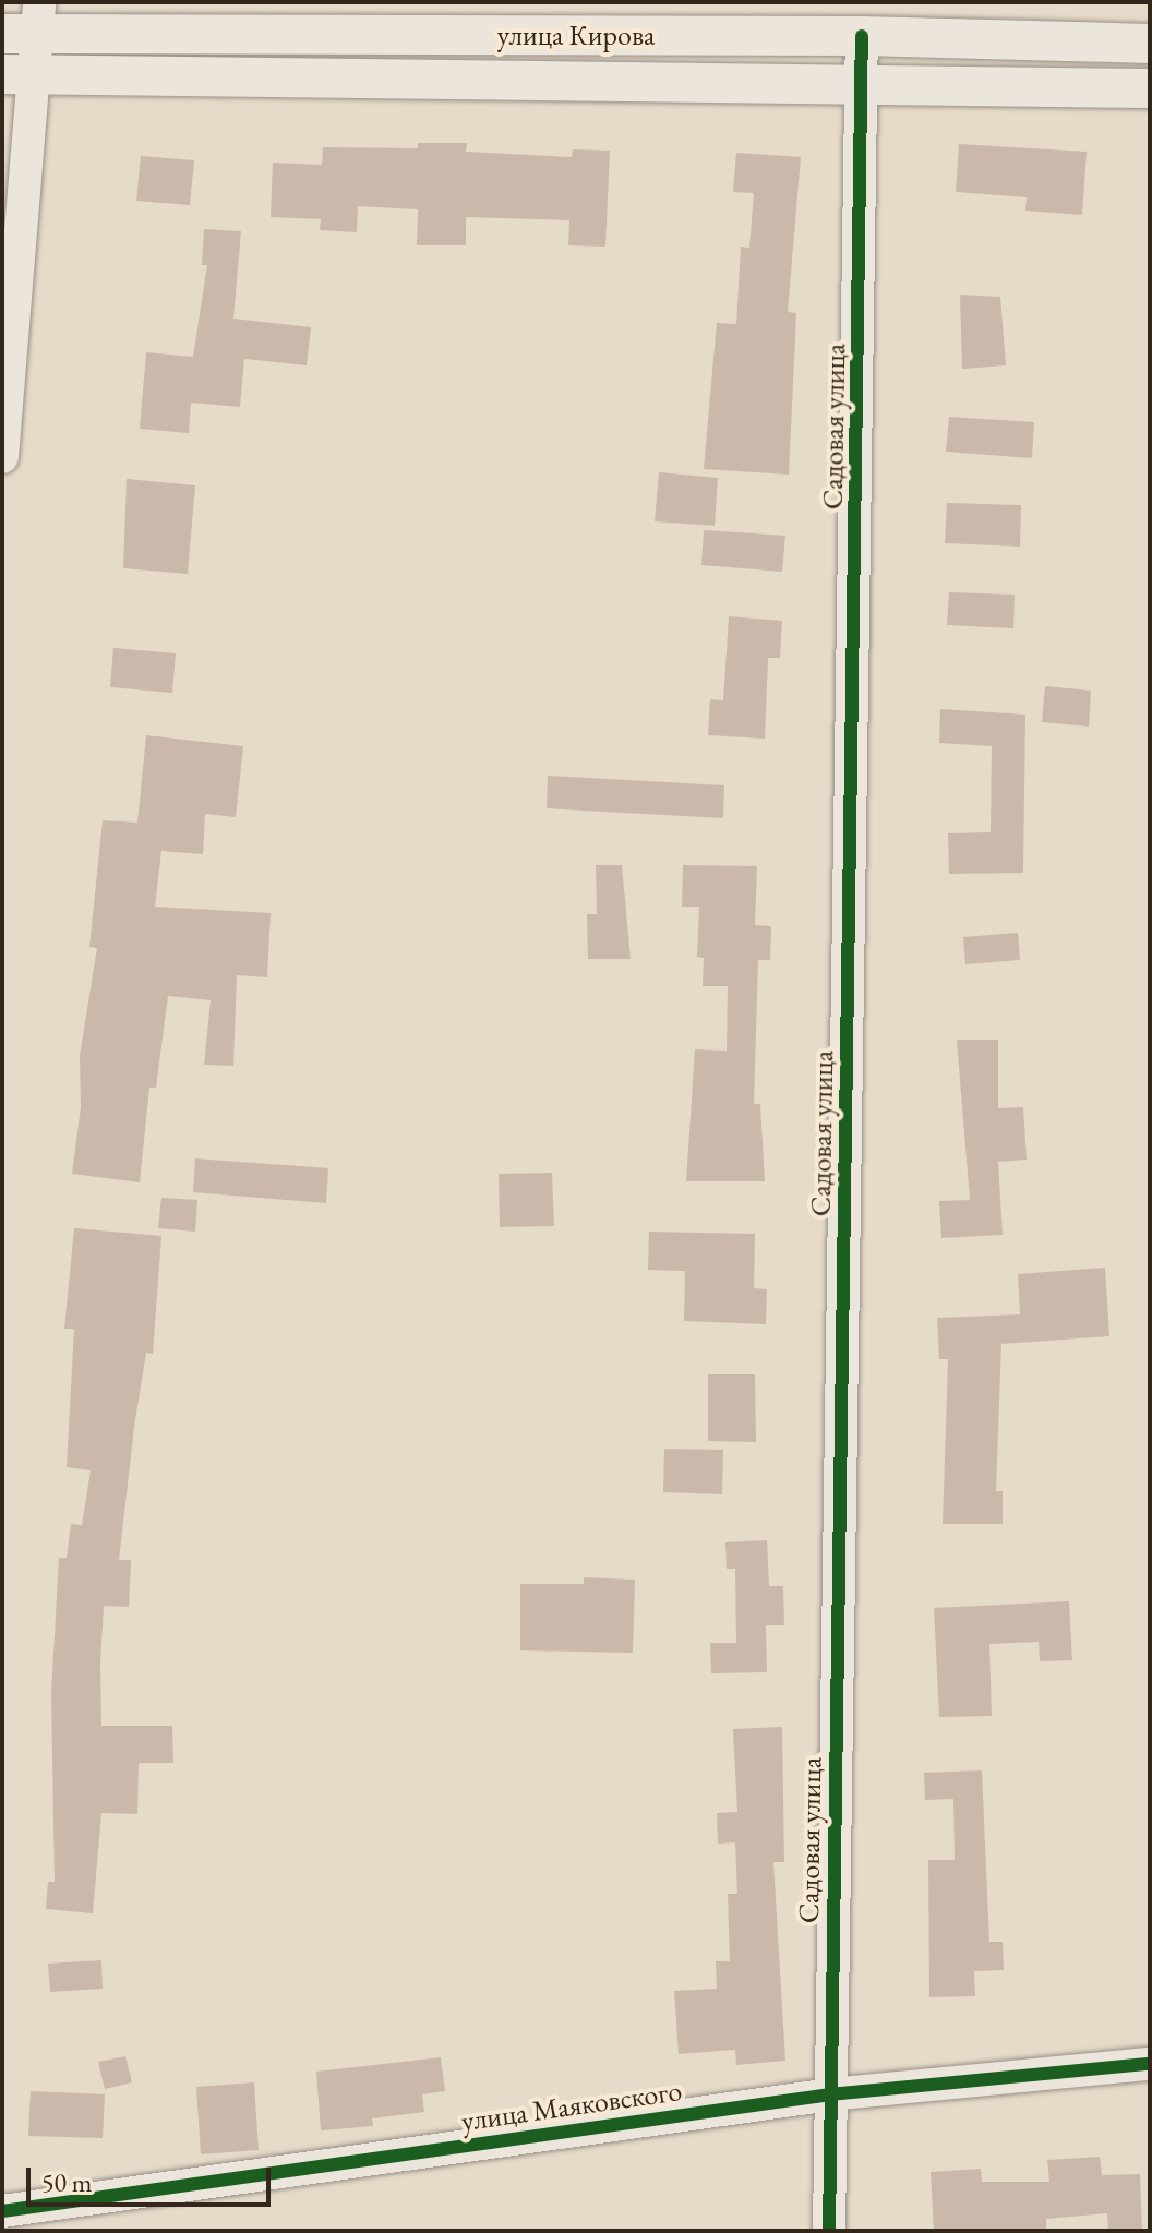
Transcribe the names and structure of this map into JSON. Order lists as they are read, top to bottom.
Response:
{
  "streets": {
    "street": ["улица Кирова", "Садовая улица", "улица Маяковского"]
  },
  "crossings": [
    ["улица Кирова", "Садовая улица"],
    ["Садовая улица", "улица Маяковского"]
  ],
  "scale_bar": "50 m"
}
